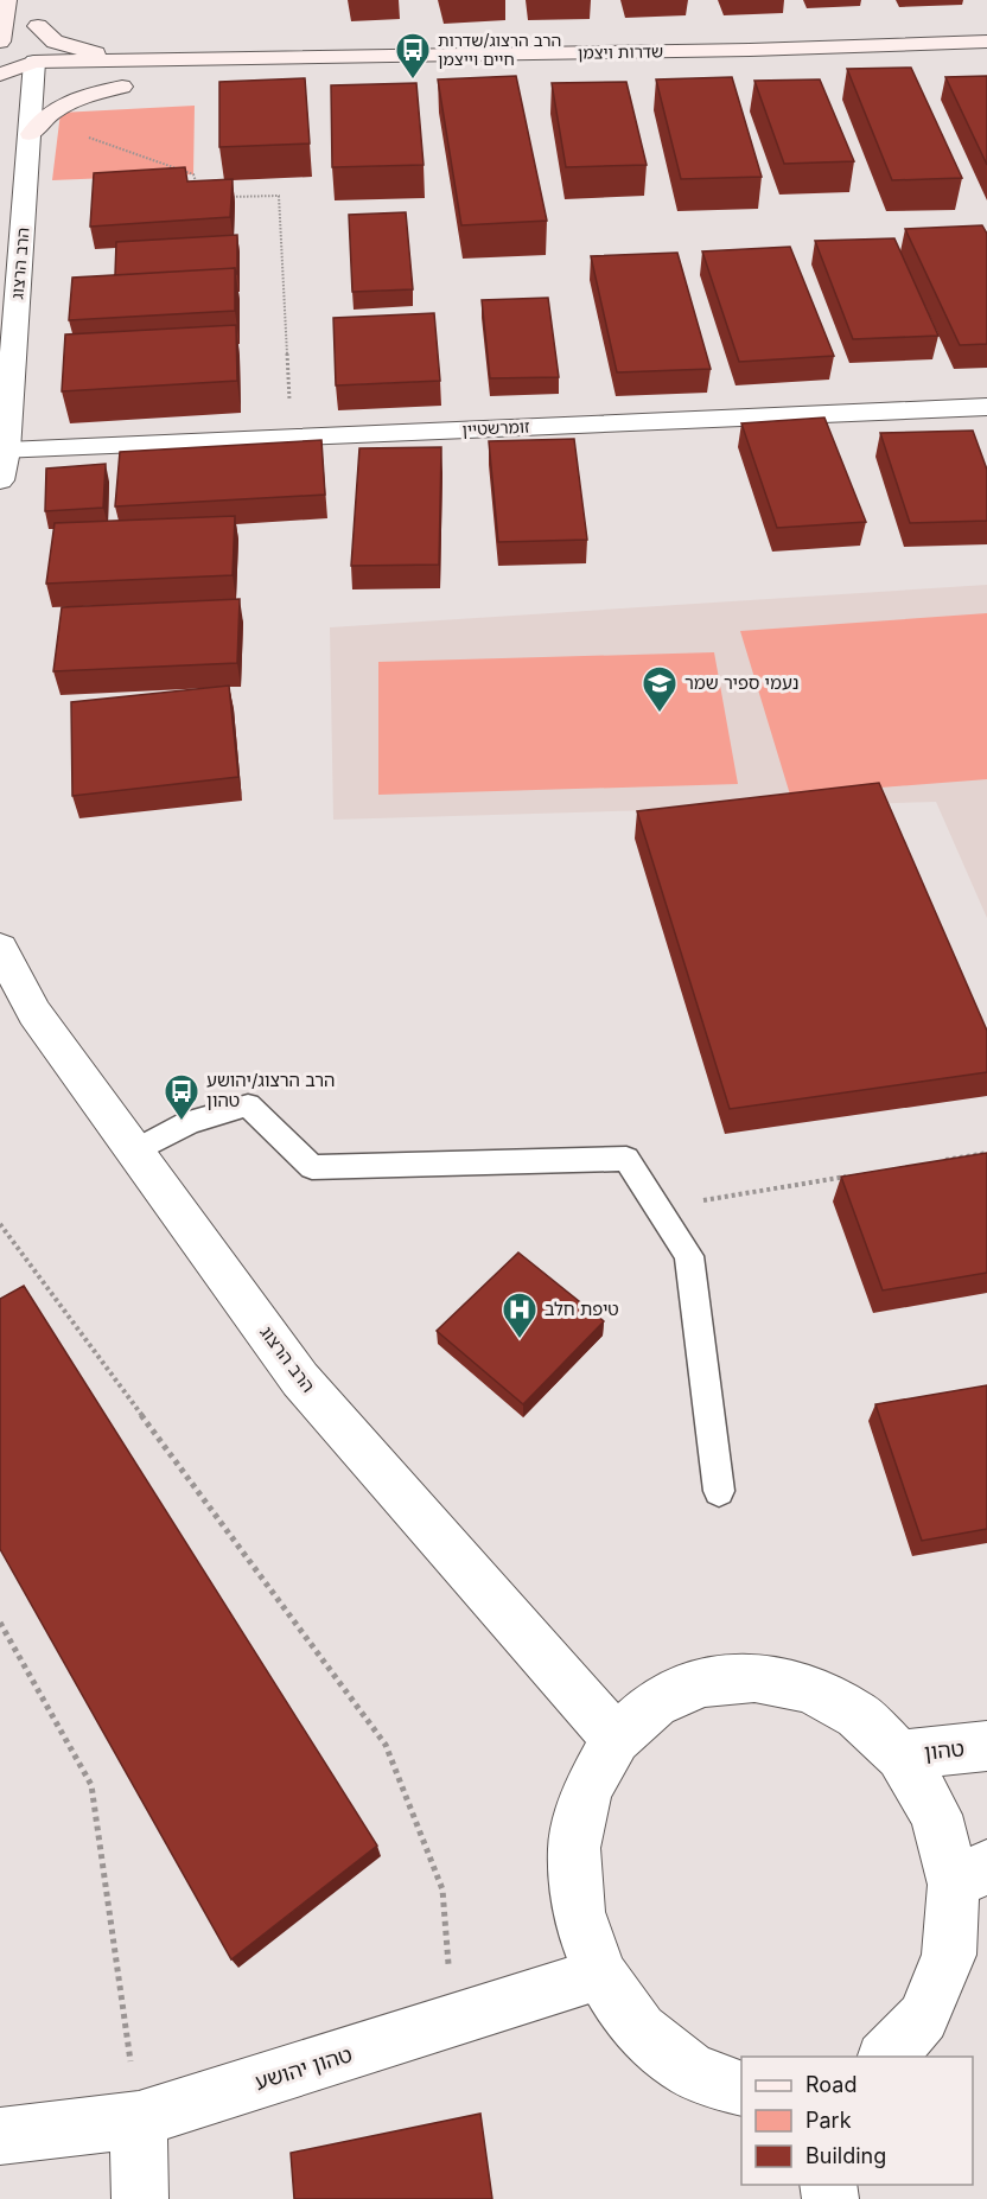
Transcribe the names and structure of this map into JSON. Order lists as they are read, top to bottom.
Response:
{
  "streets": {
    "main road": ["שדרות ויצמן"],
    "street": [
      "הרב הרצוג",
      "זומרשטיין",
      "טהון",
      "טהון יהושע"
    ]
  },
  "crossings": [
    ["שדרות ויצמן", "הרב הרצוג"],
    ["הרב הרצוג", "זומרשטיין"]
  ],
  "places": {
    "bus stop": ["הרב הרצוג/שדרות חיים וייצמן", "הרב הרצוג/יהושע טהון"],
    "school or university": ["נעמי ספיר שמר"],
    "hospital": ["טיפת חלב"]
  },
  "legend": ["Road", "Park", "Building"]
}
